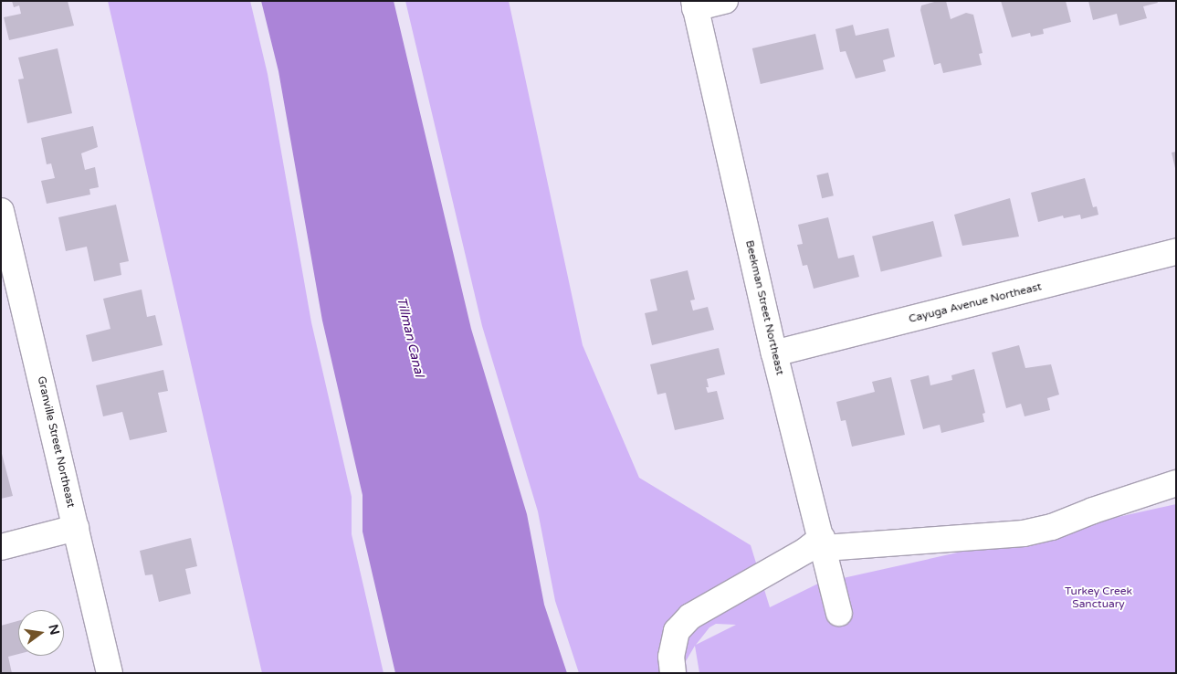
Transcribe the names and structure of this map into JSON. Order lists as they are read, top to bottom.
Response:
{
  "streets": {
    "street": ["Cayuga Avenue Northeast", "Beekman Street Northeast", "Granville Street Northeast"]
  },
  "crossings": [
    ["Cayuga Avenue Northeast", "Beekman Street Northeast"]
  ],
  "water": ["Tillman Canal"],
  "parks": ["Turkey Creek Sanctuary"],
  "north": "right"
}
